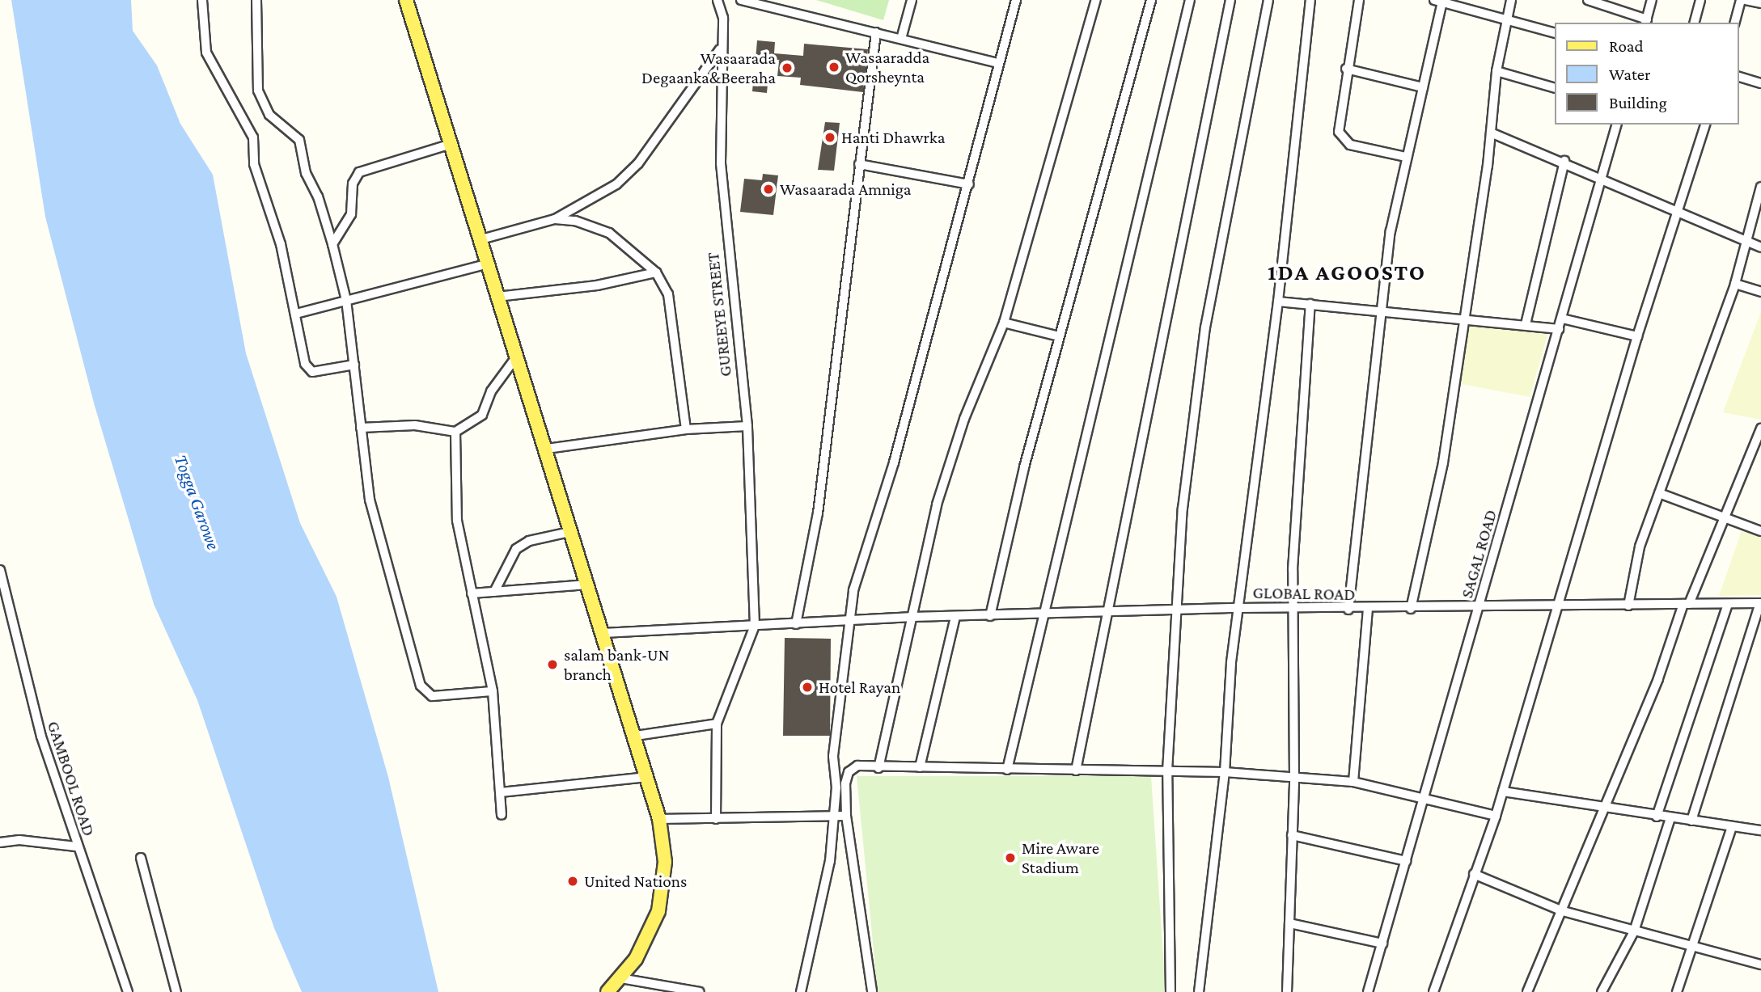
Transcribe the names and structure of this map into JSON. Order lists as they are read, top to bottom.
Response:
{
  "streets": {
    "street": [
      "GUREEYE STREET",
      "SAGAL ROAD",
      "GLOBAL ROAD",
      "GAMBOOL ROAD"
    ]
  },
  "crossings": [
    ["GUREEYE STREET", "GLOBAL ROAD"],
    ["SAGAL ROAD", "GLOBAL ROAD"]
  ],
  "districts": ["1DA AGOOSTO"],
  "water": ["Togga Garowe"],
  "places": [
    "Wasaaradda Qorsheynta",
    "Wasaarada Degaanka&Beeraha",
    "Hanti Dhawrka",
    "Wasaarada Amniga",
    "salam bank-UN branch",
    "Hotel Rayan",
    "Mire Aware Stadium",
    "United Nations"
  ],
  "legend": ["Road", "Water", "Building"]
}
